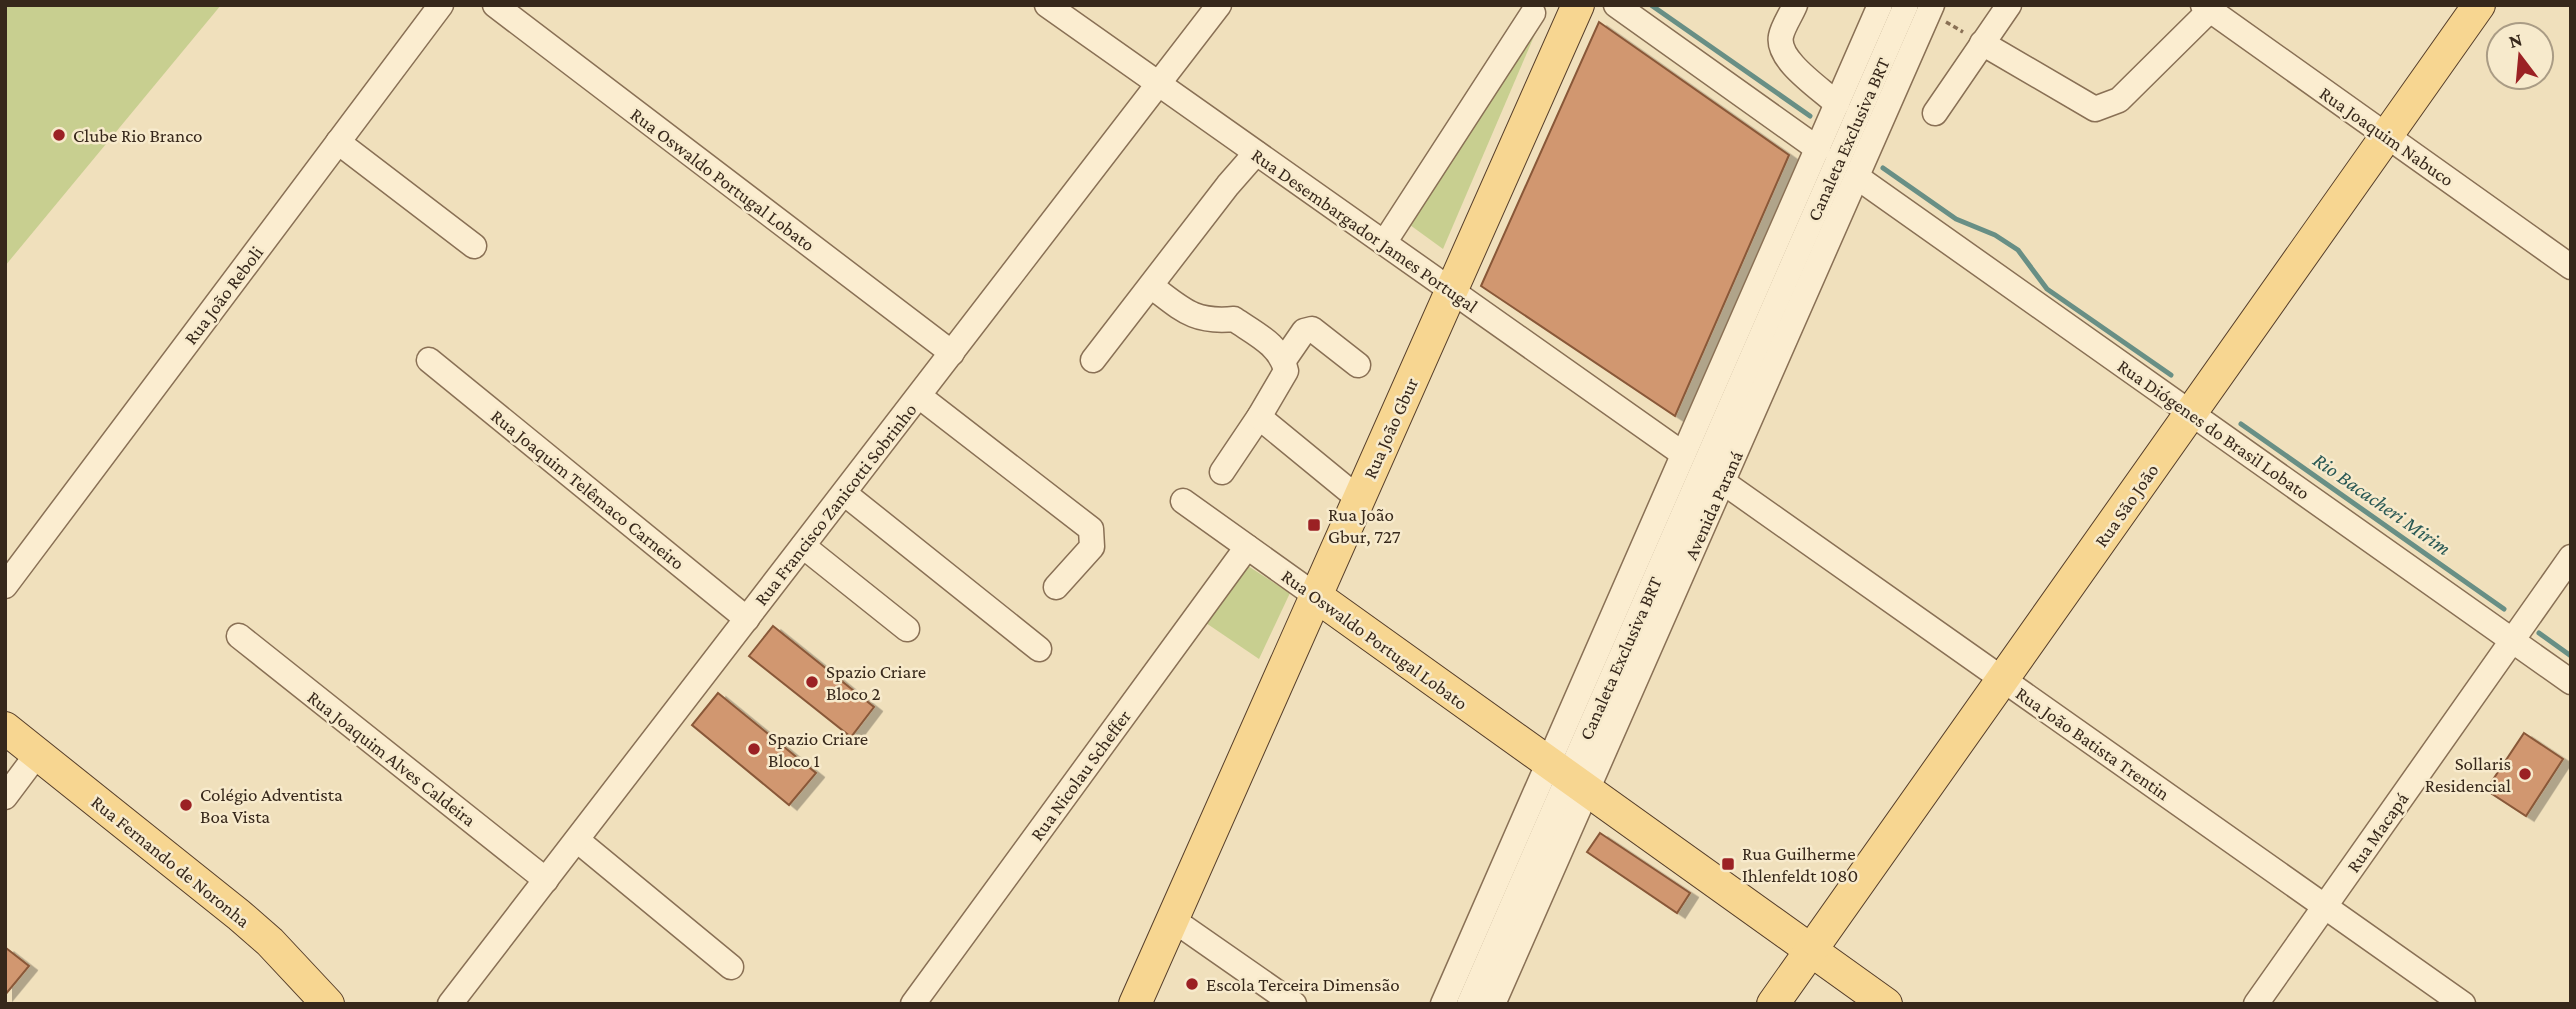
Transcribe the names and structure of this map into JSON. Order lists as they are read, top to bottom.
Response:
{
  "streets": {
    "main road": [
      "Rua Oswaldo Portugal Lobato",
      "Rua João Gbur",
      "Rua São João",
      "Rua Fernando de Noronha"
    ],
    "street": [
      "Rua Joaquim Nabuco",
      "Canaleta Exclusiva BRT",
      "Rua Desembargador James Portugal",
      "Rua João Reboli",
      "Rua Diógenes do Brasil Lobato",
      "Rua Joaquim Telêmaco Carneiro",
      "Rua Francisco Zanicotti Sobrinho",
      "Avenida Paraná",
      "Rua João Batista Trentin",
      "Rua Joaquim Alves Caldeira",
      "Rua Nicolau Scheffer",
      "Rua Macapá"
    ]
  },
  "crossings": [
    ["Rua Joaquim Nabuco", "Rua São João"],
    ["Canaleta Exclusiva BRT", "Rua Oswaldo Portugal Lobato"],
    ["Canaleta Exclusiva BRT", "Avenida Paraná"],
    ["Rua Oswaldo Portugal Lobato", "Rua João Gbur"],
    ["Rua Oswaldo Portugal Lobato", "Rua Francisco Zanicotti Sobrinho"],
    ["Rua Oswaldo Portugal Lobato", "Avenida Paraná"],
    ["Rua Oswaldo Portugal Lobato", "Rua São João"],
    ["Rua Oswaldo Portugal Lobato", "Rua Nicolau Scheffer"],
    ["Rua Desembargador James Portugal", "Rua João Gbur"],
    ["Rua Desembargador James Portugal", "Rua Francisco Zanicotti Sobrinho"],
    ["Rua Desembargador James Portugal", "Avenida Paraná"],
    ["Rua Diógenes do Brasil Lobato", "Avenida Paraná"],
    ["Rua Diógenes do Brasil Lobato", "Rua São João"],
    ["Rua Diógenes do Brasil Lobato", "Rua Macapá"],
    ["Rua Joaquim Telêmaco Carneiro", "Rua Francisco Zanicotti Sobrinho"],
    ["Rua Francisco Zanicotti Sobrinho", "Rua Joaquim Alves Caldeira"],
    ["Avenida Paraná", "Rua João Batista Trentin"],
    ["Rua São João", "Rua João Batista Trentin"],
    ["Rua João Batista Trentin", "Rua Macapá"]
  ],
  "water": ["Rio Bacacheri Mirim"],
  "places": {
    "other": [
      "Clube Rio Branco",
      "Spazio Criare Bloco 2",
      "Spazio Criare Bloco 1",
      "Sollaris Residencial",
      "Colégio Adventista Boa Vista",
      "Escola Terceira Dimensão"
    ],
    "transit": ["Rua João Gbur, 727", "Rua Guilherme Ihlenfeldt 1080"]
  },
  "north": "top"
}
